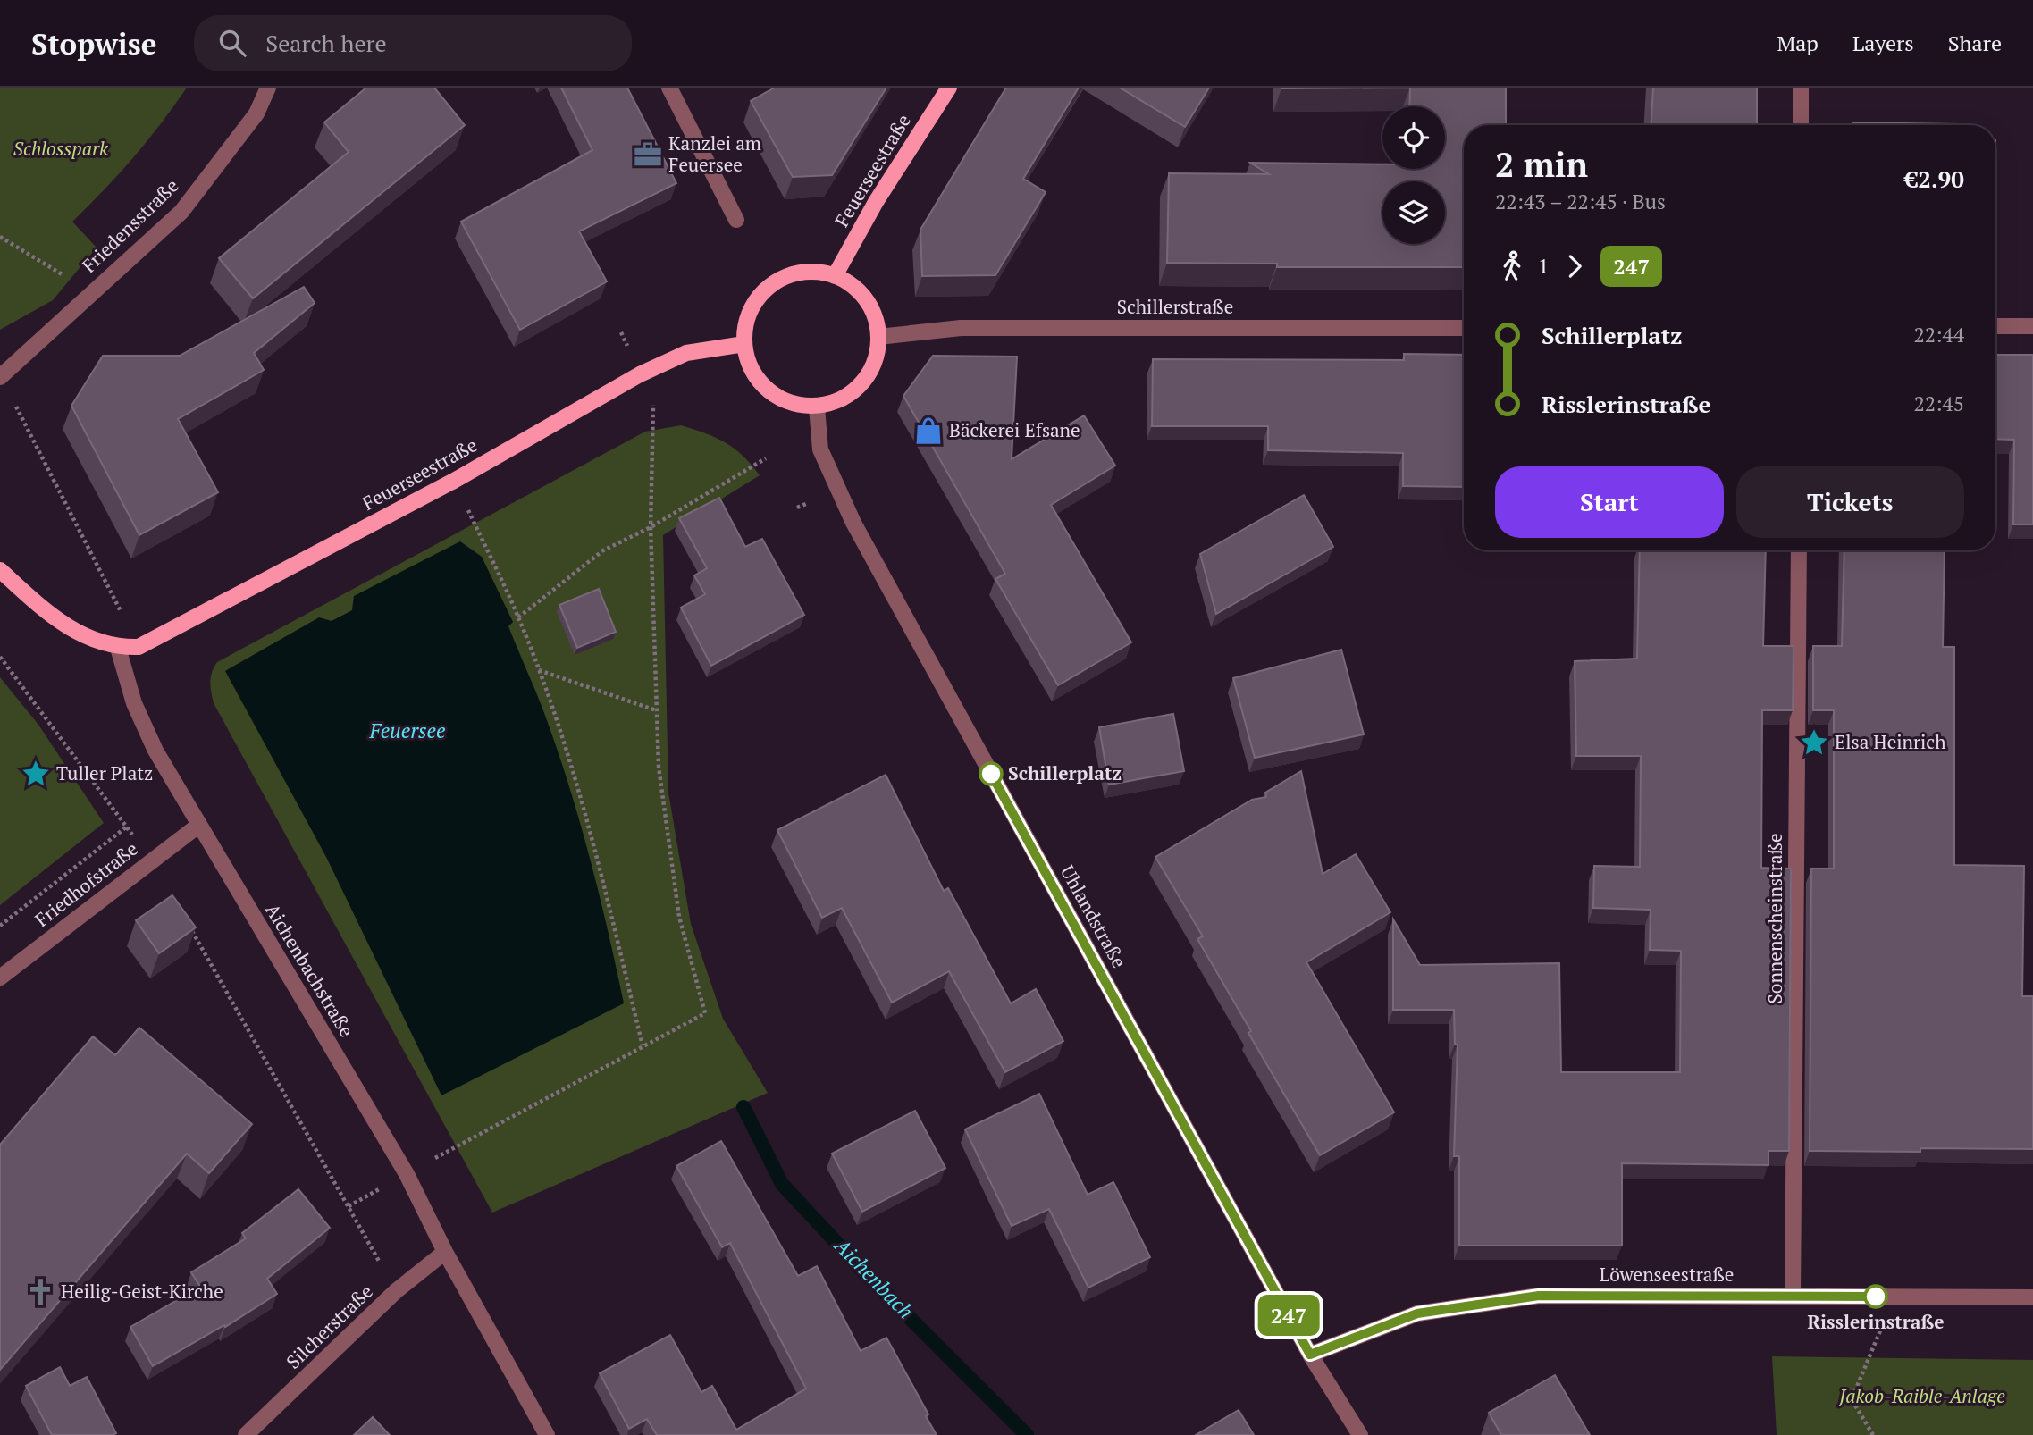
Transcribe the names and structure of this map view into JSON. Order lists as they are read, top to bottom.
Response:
{
  "streets": {
    "main road": ["Feuerseestraße"],
    "street": [
      "Friedensstraße",
      "Schillerstraße",
      "Friedhofstraße",
      "Uhlandstraße",
      "Sonnenscheinstraße",
      "Aichenbachstraße",
      "Löwenseestraße",
      "Silcherstraße"
    ]
  },
  "crossings": [
    ["Feuerseestraße", "Schillerstraße"],
    ["Feuerseestraße", "Uhlandstraße"],
    ["Feuerseestraße", "Aichenbachstraße"],
    ["Schillerstraße", "Uhlandstraße"],
    ["Friedhofstraße", "Aichenbachstraße"],
    ["Uhlandstraße", "Löwenseestraße"],
    ["Sonnenscheinstraße", "Löwenseestraße"],
    ["Aichenbachstraße", "Silcherstraße"]
  ],
  "water": ["Feuersee", "Aichenbach"],
  "parks": ["Schlosspark", "Jakob-Raible-Anlage"],
  "places": {
    "office": ["Kanzlei am Feuersee"],
    "shop": ["Bäckerei Efsane"],
    "place": ["Elsa Heinrich", "Tuller Platz"],
    "other": ["Schillerplatz", "Risslerinstraße"],
    "church": ["Heilig-Geist-Kirche"]
  },
  "lines": ["bus line 247"],
  "page": {
    "header": "Stopwise",
    "search": "Search here",
    "nav": ["Map", "Layers", "Share"],
    "on_map": "247",
    "heading": ["2 min", "22:43 – 22:45 · Bus", "€2.90"],
    "legs": ["1", "247"],
    "list": [
      {
        "name": "Schillerplatz",
        "value": "22:44"
      },
      {
        "name": "Risslerinstraße",
        "value": "22:45"
      }
    ],
    "buttons": ["Start", "Tickets"]
  }
}
